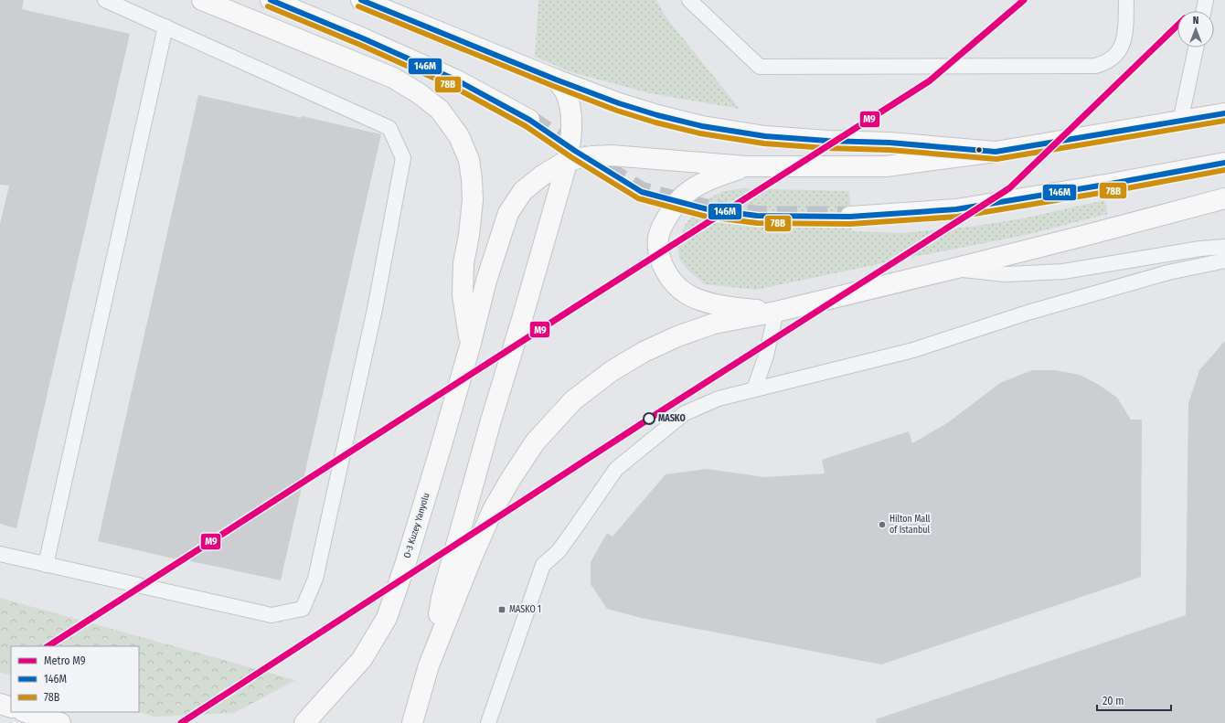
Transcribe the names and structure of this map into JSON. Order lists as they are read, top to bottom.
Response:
{
  "streets": {
    "main road": ["O-3 Kuzey Yanyolu"]
  },
  "places": {
    "other": ["MASKO", "Hilton Mall of Istanbul"],
    "transit": ["MASKO 1"]
  },
  "lines": ["metro line M9", "transit line 146M", "transit line 78B"],
  "legend": ["Metro M9", "146M", "78B"],
  "scale_bar": "20 m",
  "north": "top"
}
